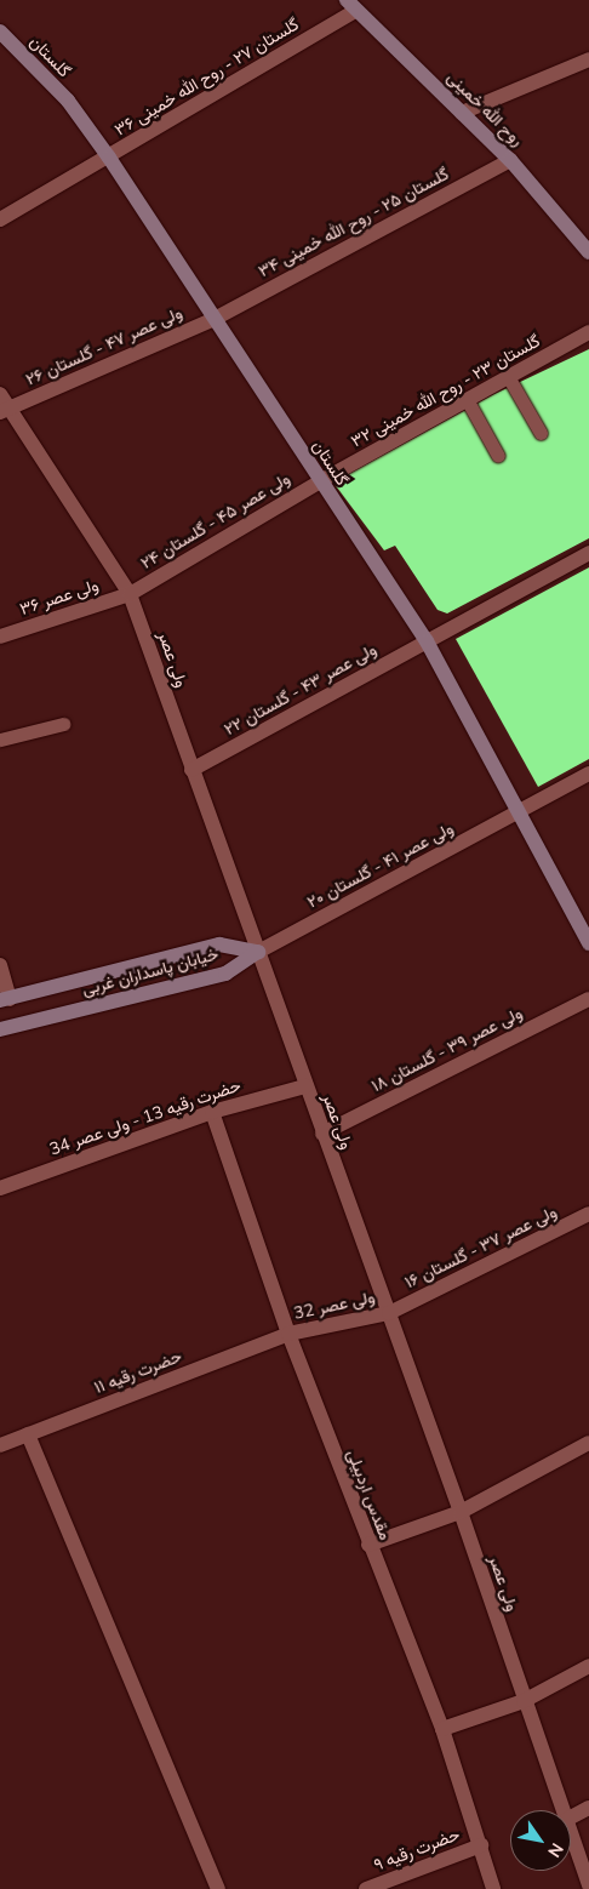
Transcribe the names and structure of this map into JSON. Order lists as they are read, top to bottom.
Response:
{
  "streets": {
    "street": [
      "گلستان",
      "گلستان ۲۷ - روح الله خمینی ۳۶",
      "روح الله خمینی",
      "گلستان ۲۵ - روح الله خمینی ۳۴",
      "ولی عصر ۴۷ - گلستان ۲۶",
      "گلستان ۲۳ - روح الله خمینی ۳۲",
      "ولی عصر ۴۵ - گلستان ۲۴",
      "ولی عصر ۳۶",
      "ولی عصر",
      "ولی عصر ۴۳ - گلستان ۲۲",
      "ولی عصر ۴۱ - گلستان ۲۰",
      "خیابان پاسداران غربی",
      "ولی عصر ۳۹ - گلستان ۱۸",
      "حضرت رقیه 13 - ولی عصر 34",
      "ولی عصر ۳۷ - گلستان ۱۶",
      "ولی عصر 32",
      "حضرت رقیه ۱۱",
      "مقدس اردبیلی",
      "حضرت رقیه ۹"
    ]
  },
  "crossings": [
    ["گلستان", "گلستان ۲۷ - روح الله خمینی ۳۶"],
    ["گلستان", "گلستان ۲۵ - روح الله خمینی ۳۴"],
    ["گلستان", "ولی عصر ۴۷ - گلستان ۲۶"],
    ["گلستان", "گلستان ۲۳ - روح الله خمینی ۳۲"],
    ["گلستان", "ولی عصر ۴۵ - گلستان ۲۴"],
    ["گلستان", "ولی عصر ۴۳ - گلستان ۲۲"],
    ["گلستان", "ولی عصر ۴۱ - گلستان ۲۰"],
    ["گلستان ۲۷ - روح الله خمینی ۳۶", "روح الله خمینی"],
    ["روح الله خمینی", "گلستان ۲۵ - روح الله خمینی ۳۴"],
    ["گلستان ۲۵ - روح الله خمینی ۳۴", "ولی عصر ۴۷ - گلستان ۲۶"],
    ["ولی عصر ۴۷ - گلستان ۲۶", "ولی عصر"],
    ["گلستان ۲۳ - روح الله خمینی ۳۲", "ولی عصر ۴۵ - گلستان ۲۴"],
    ["ولی عصر ۴۵ - گلستان ۲۴", "ولی عصر ۳۶"],
    ["ولی عصر ۴۵ - گلستان ۲۴", "ولی عصر"],
    ["ولی عصر ۳۶", "ولی عصر"],
    ["ولی عصر", "ولی عصر ۴۳ - گلستان ۲۲"],
    ["ولی عصر", "ولی عصر ۴۱ - گلستان ۲۰"],
    ["ولی عصر", "خیابان پاسداران غربی"],
    ["ولی عصر", "ولی عصر ۳۹ - گلستان ۱۸"],
    ["ولی عصر", "حضرت رقیه 13 - ولی عصر 34"],
    ["ولی عصر", "ولی عصر ۳۷ - گلستان ۱۶"],
    ["ولی عصر", "ولی عصر 32"],
    ["ولی عصر ۴۱ - گلستان ۲۰", "خیابان پاسداران غربی"],
    ["حضرت رقیه 13 - ولی عصر 34", "مقدس اردبیلی"],
    ["ولی عصر ۳۷ - گلستان ۱۶", "ولی عصر 32"],
    ["ولی عصر 32", "حضرت رقیه ۱۱"],
    ["ولی عصر 32", "مقدس اردبیلی"],
    ["حضرت رقیه ۱۱", "مقدس اردبیلی"],
    ["مقدس اردبیلی", "حضرت رقیه ۹"]
  ],
  "north": "bottom right"
}
